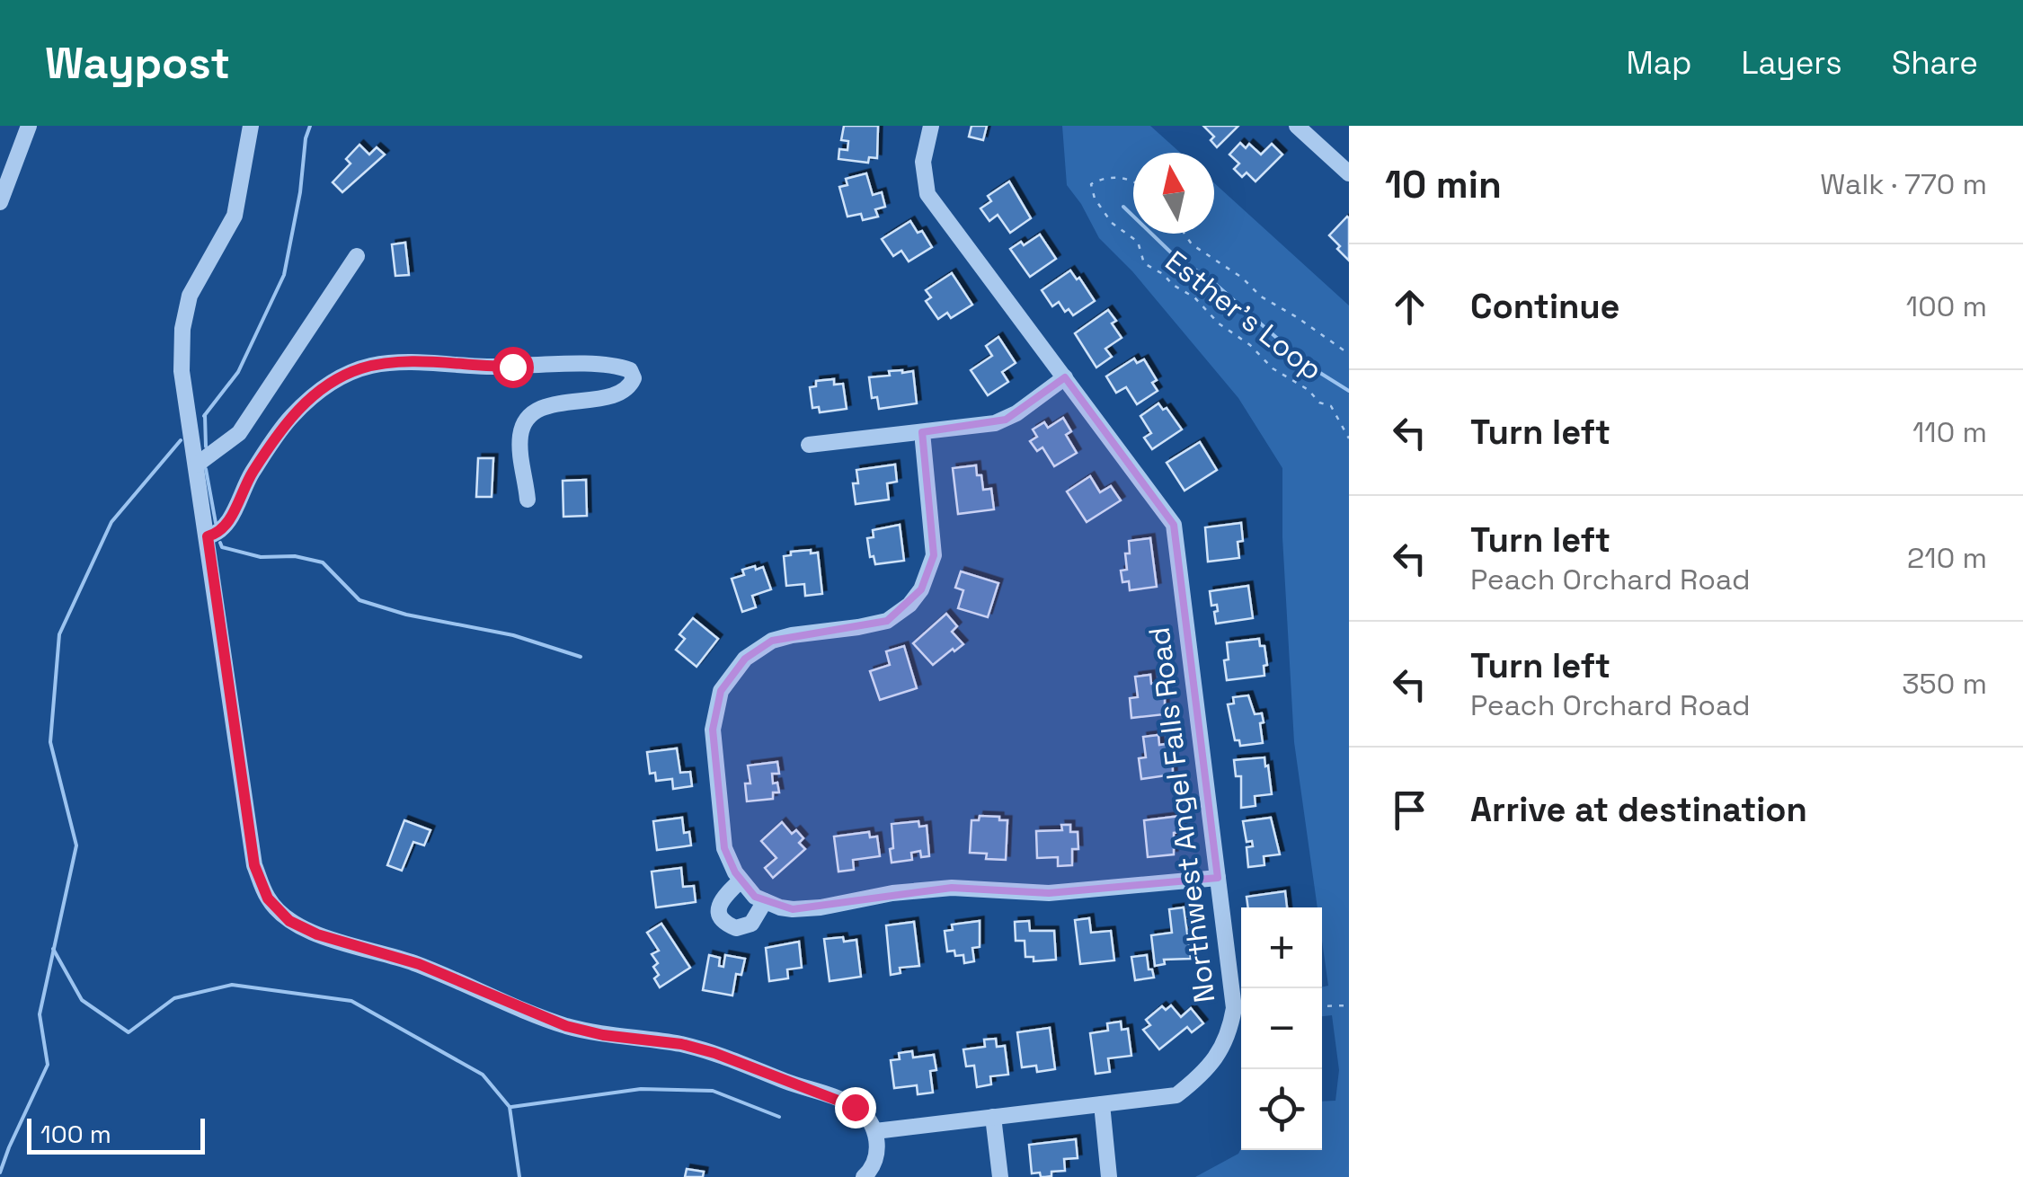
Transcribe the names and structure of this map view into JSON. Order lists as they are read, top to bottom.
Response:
{
  "streets": {
    "street": ["Northwest Angel Falls Road"],
    "path": ["Esther's Loop"]
  },
  "scale_bar": "100 m",
  "north": "top",
  "page": {
    "header": "Waypost",
    "nav": ["Map", "Layers", "Share"],
    "heading": ["10 min", "Walk · 770 m"],
    "list": [
      ["Continue", "100 m"],
      ["Turn left", "110 m"],
      ["Turn left", "Peach Orchard Road", "210 m"],
      ["Turn left", "Peach Orchard Road", "350 m"],
      "Arrive at destination"
    ],
    "map_buttons": ["+", "−"],
    "scale": "100 m"
  }
}
